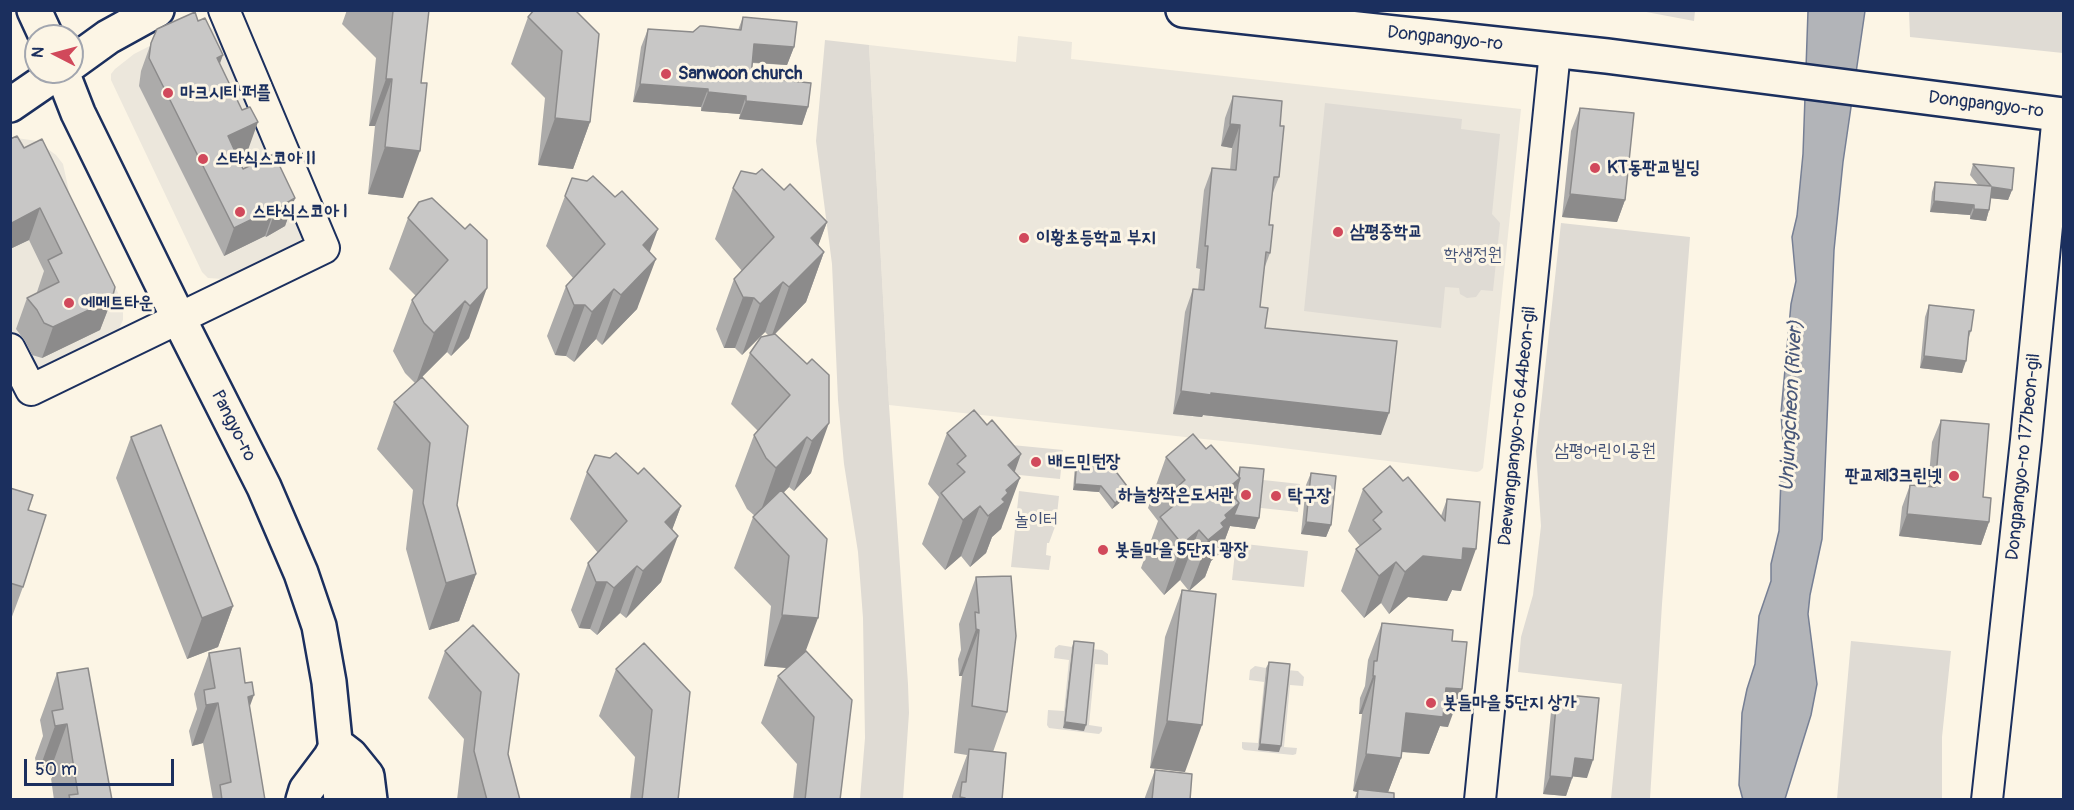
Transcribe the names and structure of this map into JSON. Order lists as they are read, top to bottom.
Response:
{
  "streets": {
    "main road": ["Dongpangyo-ro", "Pangyo-ro"],
    "street": ["Daewangpangyo-ro 644beon-gil", "Dongpangyo-ro 177beon-gil"]
  },
  "crossings": [
    ["Dongpangyo-ro", "Daewangpangyo-ro 644beon-gil"],
    ["Dongpangyo-ro", "Dongpangyo-ro 177beon-gil"]
  ],
  "water": ["Unjungcheon (River)"],
  "parks": ["학생정원", "삼평어린이공원", "놀이터"],
  "places": [
    "Sanwoon church",
    "마크시티 퍼플",
    "스타식스코아 II",
    "KT동판교빌딩",
    "스타식스코아 I",
    "삼평중학교",
    "이황초등학교 부지",
    "에메트타운",
    "배드민턴장",
    "판교제3크린넷",
    "하늘창작은도서관",
    "탁구장",
    "봇들마을 5단지 광장",
    "봇들마을 5단지 상가"
  ],
  "scale_bar": "50 m",
  "north": "left"
}
